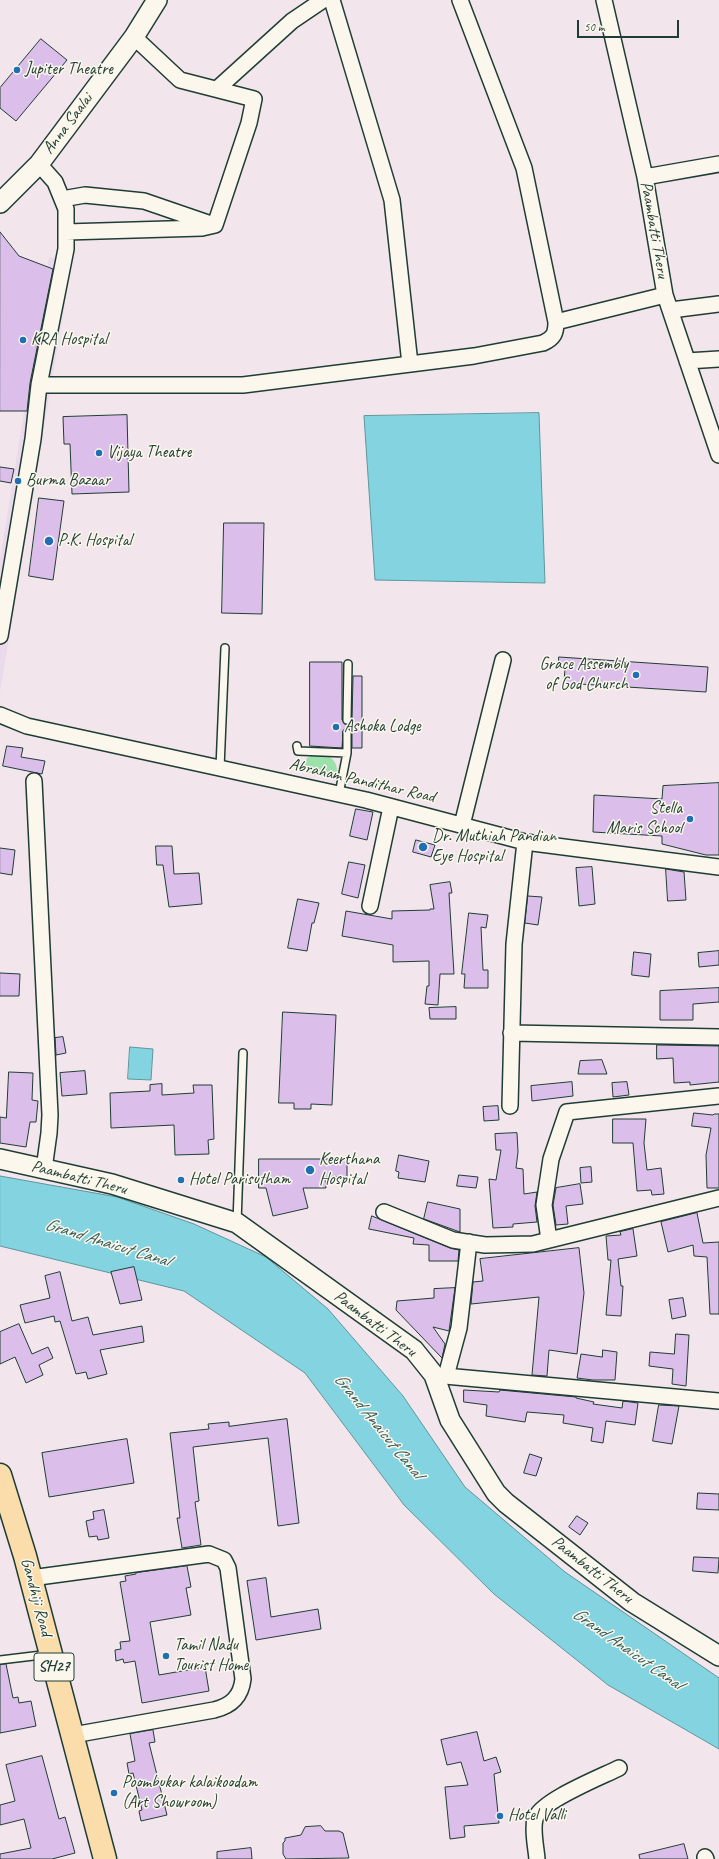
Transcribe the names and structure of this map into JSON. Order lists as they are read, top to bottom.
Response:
{
  "streets": {
    "main road": ["Gandhiji Road", "SH27"],
    "street": ["Anna Saalai", "Paambatti Theru", "Abraham Pandithar Road"]
  },
  "water": ["Grand Anaicut Canal"],
  "places": [
    "Jupiter Theatre",
    "KRA Hospital",
    "Vijaya Theatre",
    "Burma Bazaar",
    "P.K. Hospital",
    "Grace Assembly of God Church",
    "Ashoka Lodge",
    "Stella Maris School",
    "Dr. Muthiah Pandian Eye Hospital",
    "Keerthana Hospital",
    "Hotel Parisutham",
    "Tamil Nadu Tourist Home",
    "Poombukar kalaikoodam (Art Showroom)",
    "Hotel Valli"
  ],
  "scale_bar": "50 m"
}
